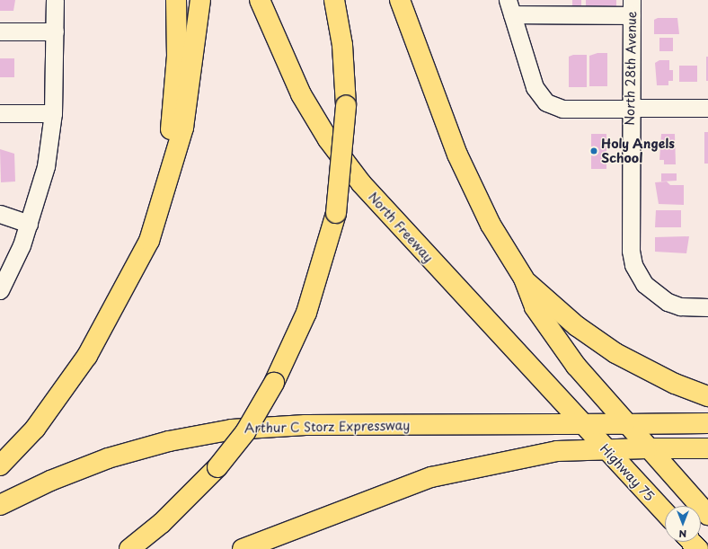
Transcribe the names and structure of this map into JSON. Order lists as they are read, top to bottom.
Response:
{
  "streets": {
    "main road": ["North Freeway", "Arthur C Storz Expressway", "Highway 75"],
    "street": ["North 28th Avenue"]
  },
  "crossings": [
    ["North Freeway", "Arthur C Storz Expressway"],
    ["North Freeway", "Highway 75"],
    ["Arthur C Storz Expressway", "Highway 75"]
  ],
  "places": ["Holy Angels School"],
  "north": "bottom"
}
